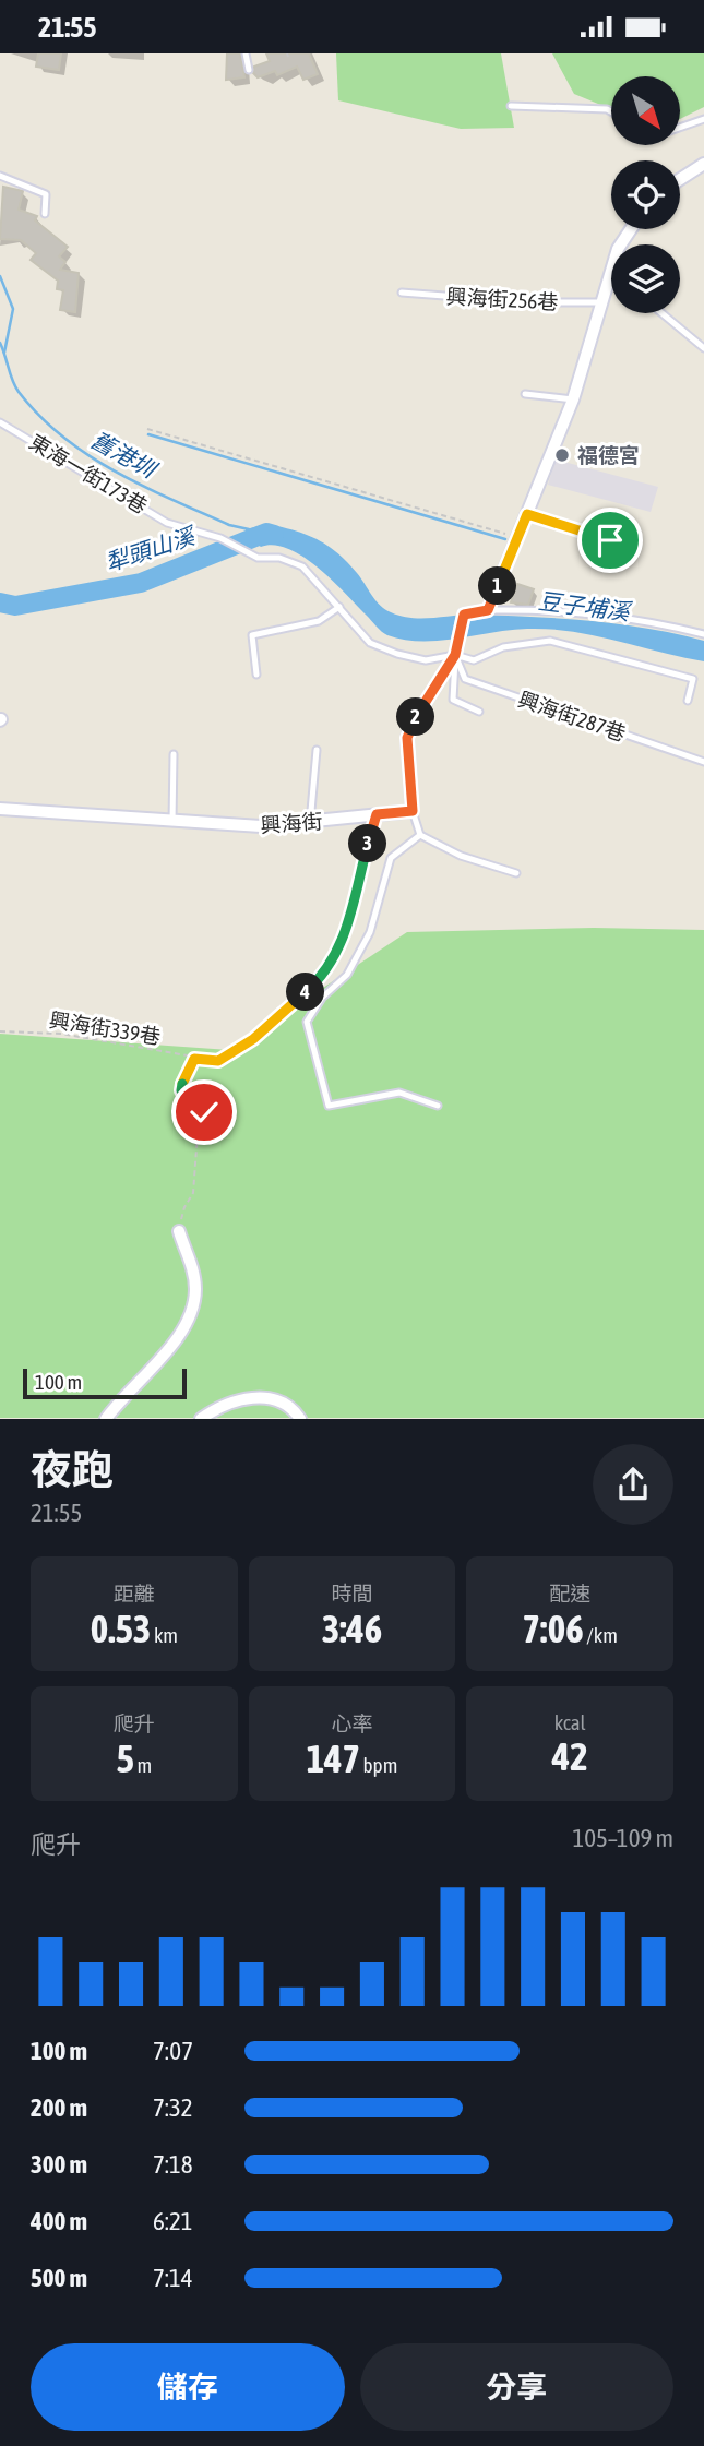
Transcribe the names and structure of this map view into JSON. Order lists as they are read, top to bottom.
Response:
{
  "streets": {
    "street": ["興海街"],
    "lane": ["興海街256巷", "東海一街173巷", "興海街287巷"],
    "path": ["興海街339巷"]
  },
  "crossings": [
    ["東海一街173巷", "興海街287巷"],
    ["興海街", "興海街339巷"]
  ],
  "water": ["舊港圳", "犁頭山溪", "豆子埔溪"],
  "places": ["福德宮"],
  "scale_bar": "100 m",
  "north": "bottom right",
  "page": {
    "status": "21:55",
    "pins": [
      "1",
      "2",
      "3",
      "4"
    ],
    "scale": "100 m",
    "heading": ["夜跑", "21:55"],
    "stats": [
      ["距離", "0.53 km"],
      ["時間", "3:46"],
      ["配速", "7:06 /km"],
      ["爬升", "5 m"],
      ["心率", "147 bpm"],
      ["kcal", "42"]
    ],
    "chart": ["爬升", "105–109 m"],
    "list": [
      {
        "name": "100 m",
        "note": "7:07"
      },
      {
        "name": "200 m",
        "note": "7:32"
      },
      {
        "name": "300 m",
        "note": "7:18"
      },
      {
        "name": "400 m",
        "note": "6:21"
      },
      {
        "name": "500 m",
        "note": "7:14"
      }
    ],
    "buttons": ["儲存", "分享"]
  }
}
